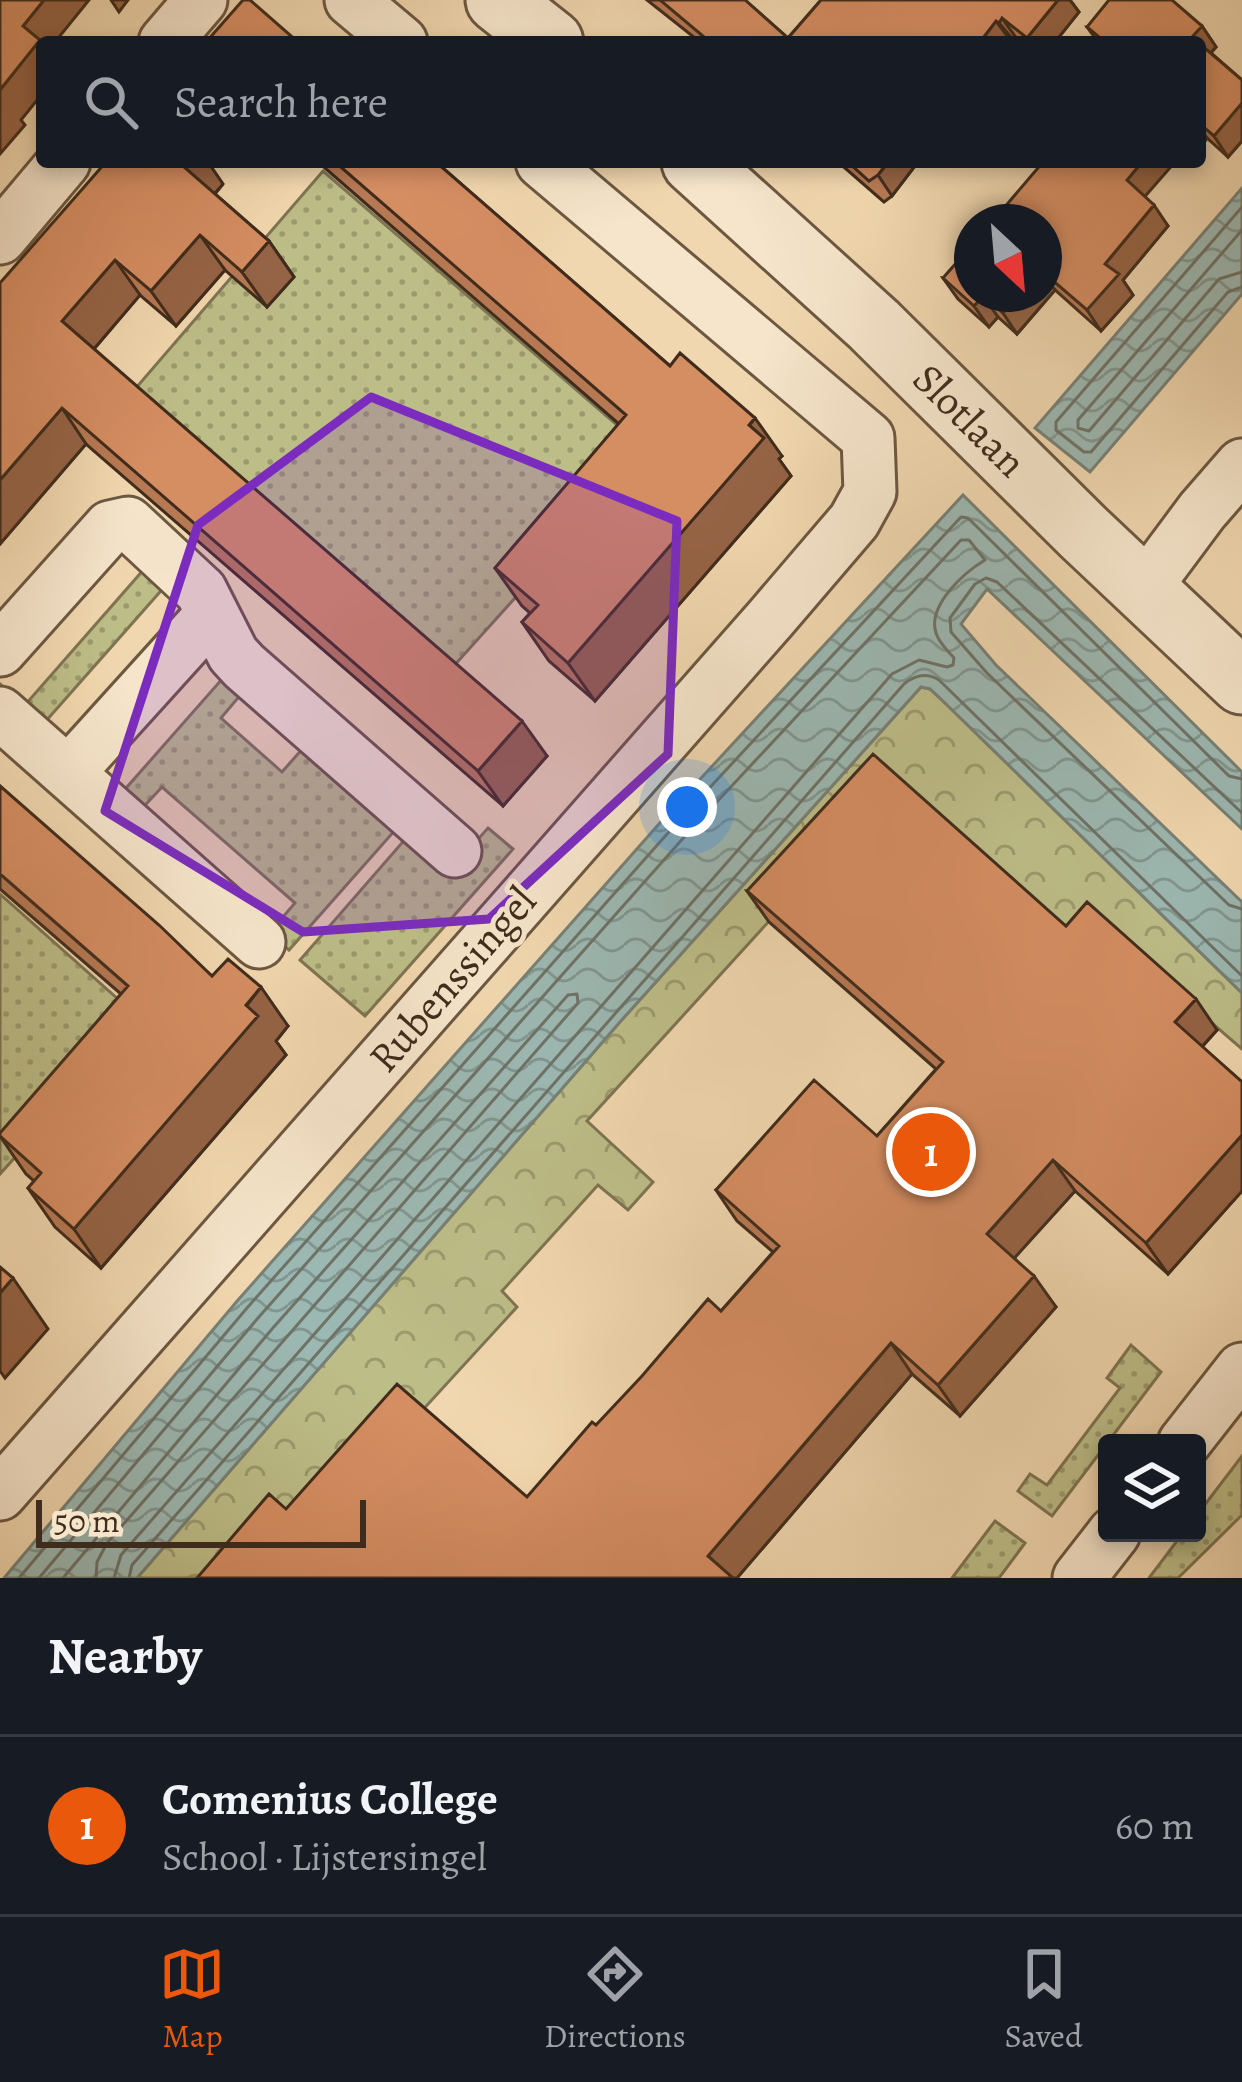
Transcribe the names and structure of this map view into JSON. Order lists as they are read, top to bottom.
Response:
{
  "streets": {
    "street": ["Slotlaan", "Rubenssingel"]
  },
  "crossings": [
    ["Slotlaan", "Rubenssingel"]
  ],
  "scale_bar": "50 m",
  "north": "bottom right",
  "page": {
    "search": "Search here",
    "pins": "1",
    "scale": "50 m",
    "heading": "Nearby",
    "list": [
      {
        "mark": "1",
        "name": "Comenius College",
        "note": "School · Lijstersingel",
        "value": "60 m"
      }
    ],
    "nav": ["Map", "Directions", "Saved"]
  }
}
